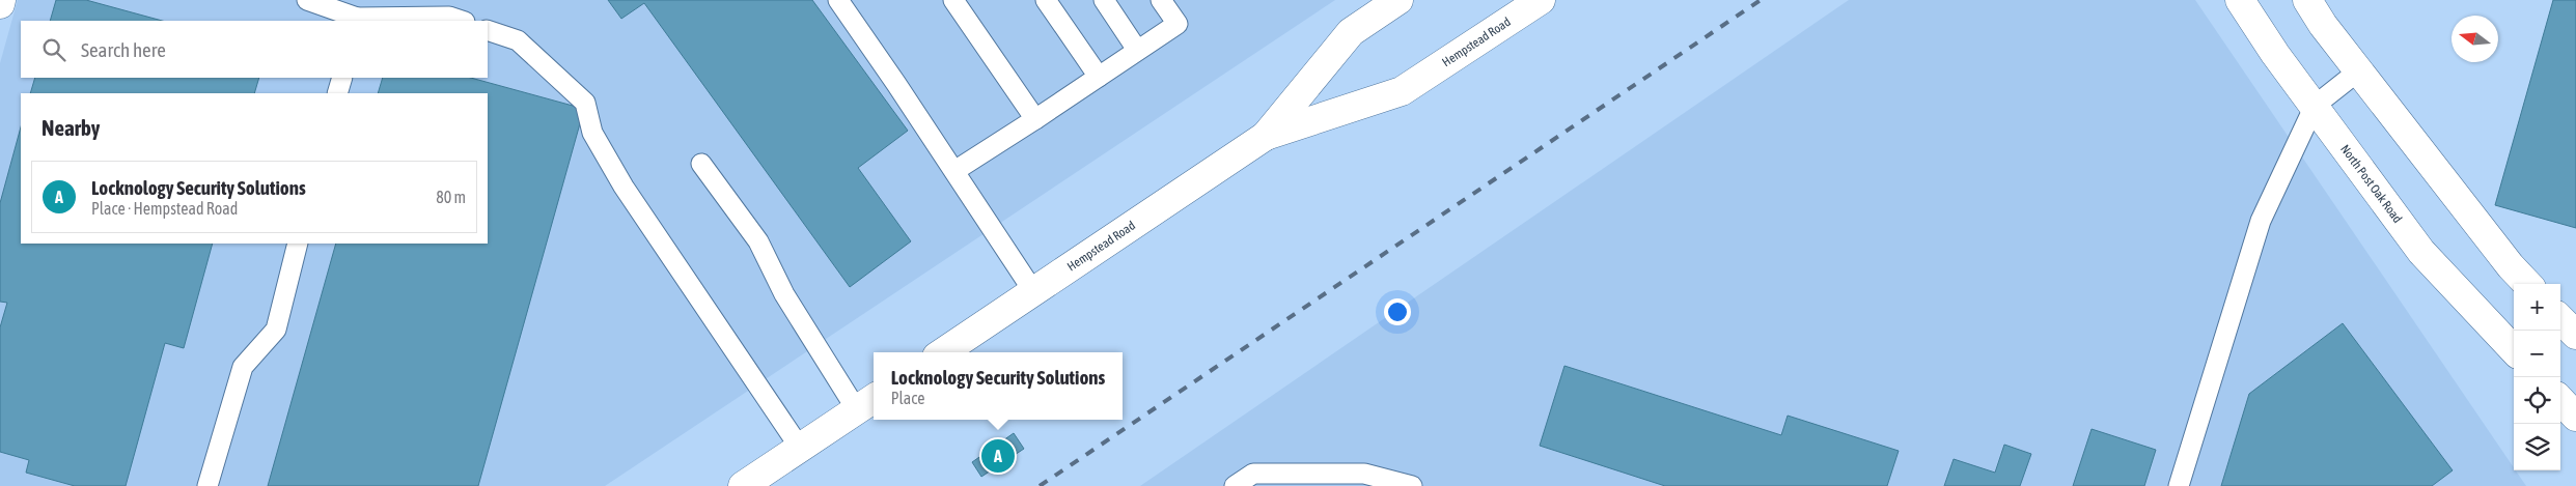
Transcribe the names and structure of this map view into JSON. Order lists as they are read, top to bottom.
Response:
{
  "streets": {
    "main road": ["Hempstead Road", "North Post Oak Road"]
  },
  "north": "left",
  "page": {
    "search": "Search here",
    "heading": "Nearby",
    "list": [
      {
        "mark": "A",
        "name": "Locknology Security Solutions",
        "note": "Place · Hempstead Road",
        "value": "80 m"
      }
    ],
    "map_buttons": ["+", "−"],
    "popup": ["Locknology Security Solutions", "Place"],
    "pins": "A"
  }
}
